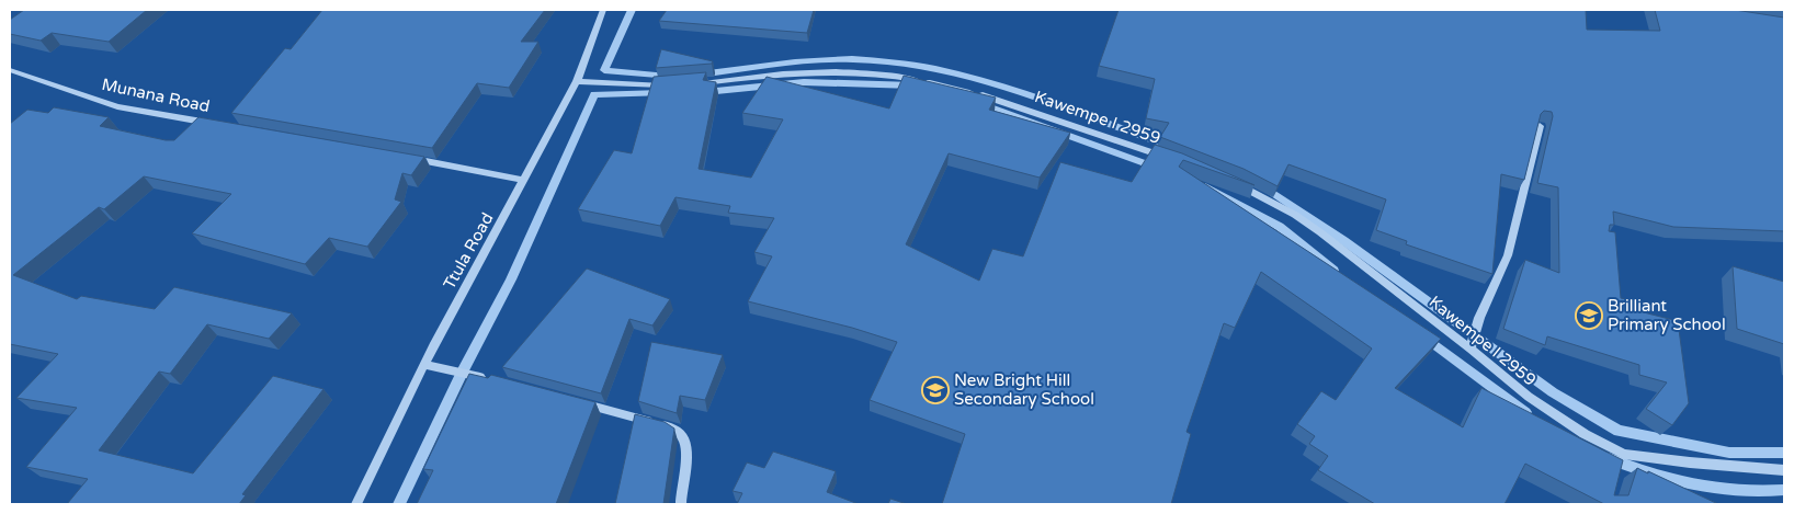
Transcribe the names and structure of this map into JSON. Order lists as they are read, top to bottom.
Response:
{
  "streets": {
    "street": ["Munana Road", "Kawempe I 2959", "Ttula Road"]
  },
  "places": {
    "school or university": ["Brilliant Primary School", "New Bright Hill Secondary School"]
  }
}
